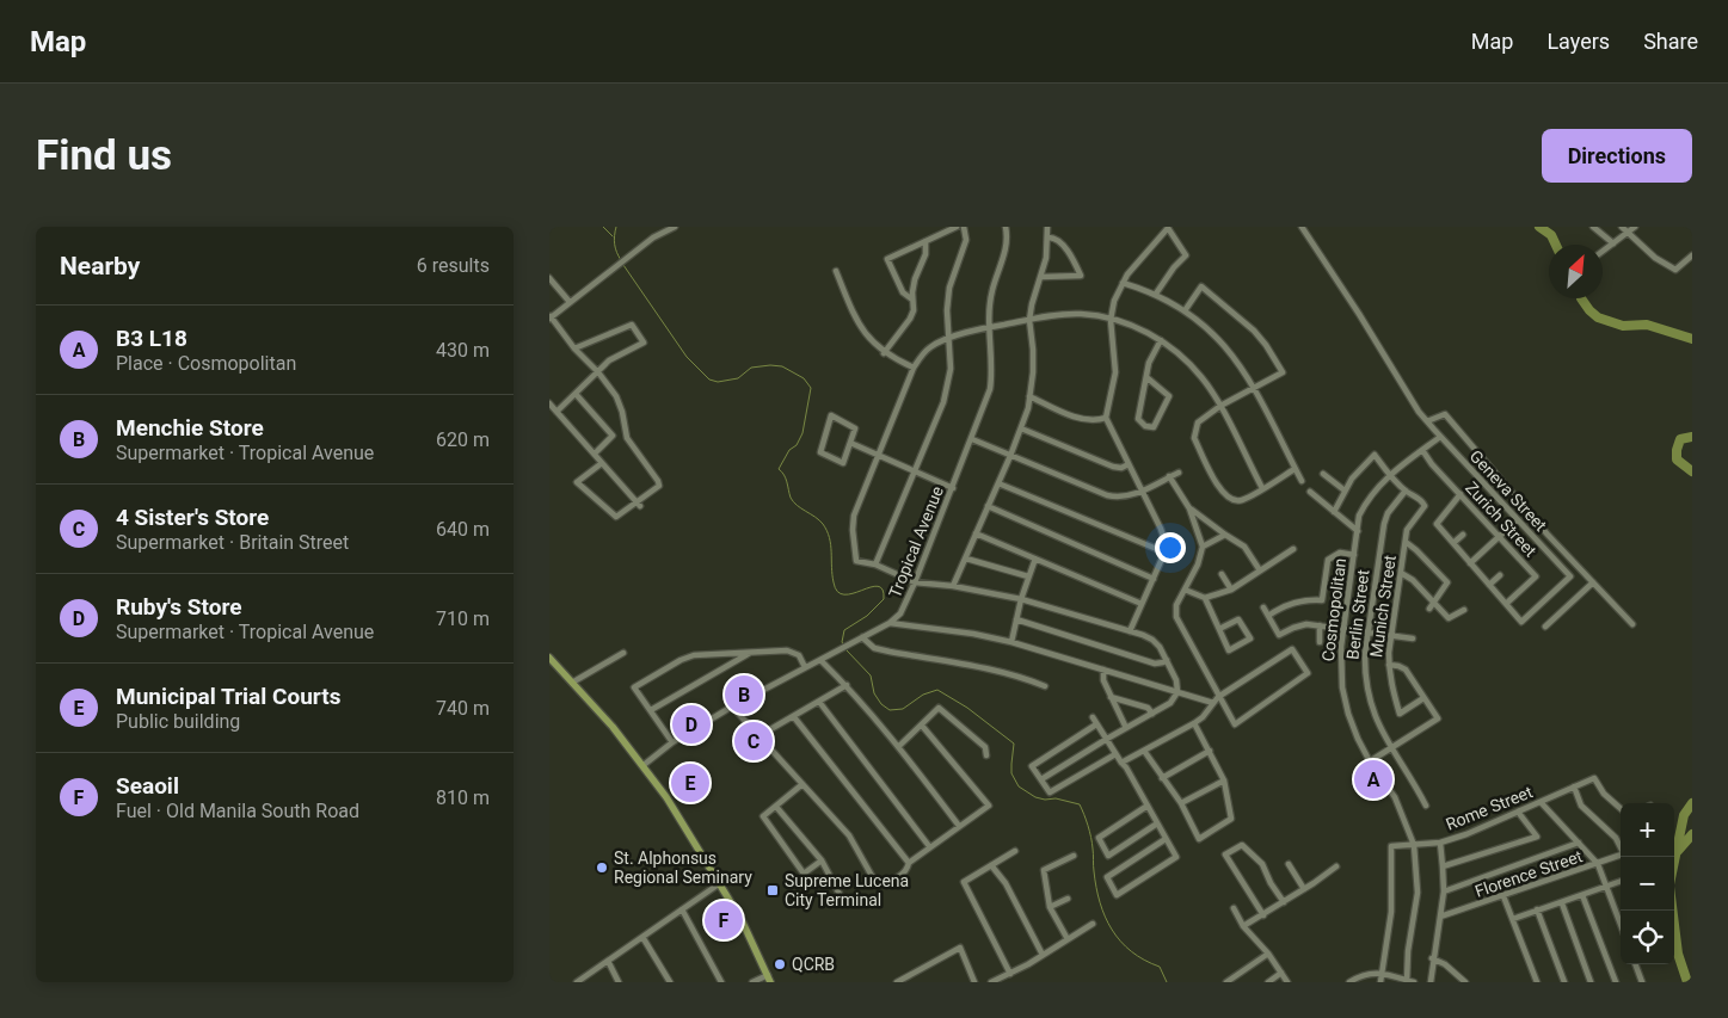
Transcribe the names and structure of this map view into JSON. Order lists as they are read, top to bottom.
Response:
{
  "streets": {
    "street": [
      "Geneva Street",
      "Zurich Street",
      "Tropical Avenue",
      "Munich Street",
      "Cosmopolitan",
      "Berlin Street",
      "Rome Street",
      "Florence Street"
    ]
  },
  "crossings": [
    ["Geneva Street", "Zurich Street"],
    ["Geneva Street", "Cosmopolitan"],
    ["Zurich Street", "Cosmopolitan"],
    ["Munich Street", "Berlin Street"],
    ["Cosmopolitan", "Rome Street"]
  ],
  "places": {
    "other": ["St. Alphonsus Regional Seminary", "QCRB"],
    "transit": ["Supreme Lucena City Terminal"]
  },
  "north": "top right",
  "page": {
    "header": "Map",
    "nav": ["Map", "Layers", "Share"],
    "buttons": "Directions",
    "title": "Find us",
    "heading": ["Nearby", "6 results"],
    "list": [
      {
        "mark": "A",
        "name": "B3 L18",
        "note": "Place · Cosmopolitan",
        "value": "430 m"
      },
      {
        "mark": "B",
        "name": "Menchie Store",
        "note": "Supermarket · Tropical Avenue",
        "value": "620 m"
      },
      {
        "mark": "C",
        "name": "4 Sister's Store",
        "note": "Supermarket · Britain Street",
        "value": "640 m"
      },
      {
        "mark": "D",
        "name": "Ruby's Store",
        "note": "Supermarket · Tropical Avenue",
        "value": "710 m"
      },
      {
        "mark": "E",
        "name": "Municipal Trial Courts",
        "note": "Public building",
        "value": "740 m"
      },
      {
        "mark": "F",
        "name": "Seaoil",
        "note": "Fuel · Old Manila South Road",
        "value": "810 m"
      }
    ],
    "pins": [
      "B",
      "D",
      "C",
      "A",
      "E",
      "F"
    ],
    "map_buttons": ["+", "−"]
  }
}
